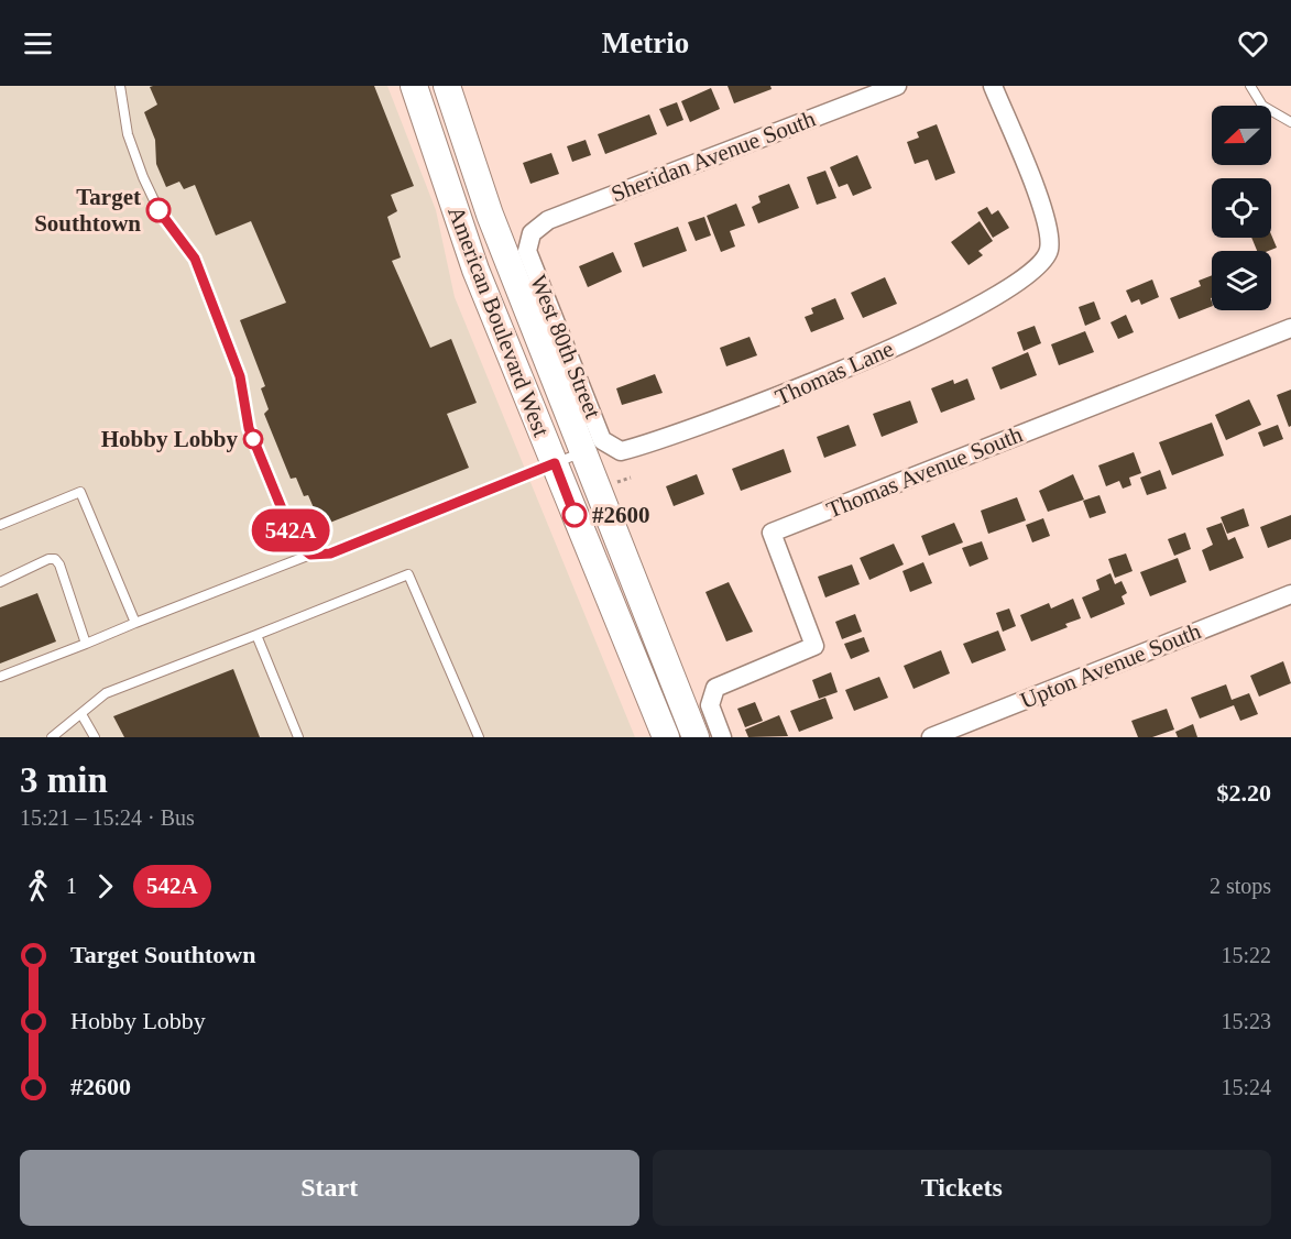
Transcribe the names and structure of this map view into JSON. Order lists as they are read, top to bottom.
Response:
{
  "streets": {
    "main road": ["American Boulevard West"],
    "street": [
      "Sheridan Avenue South",
      "West 80th Street",
      "Thomas Lane",
      "Thomas Avenue South",
      "Upton Avenue South"
    ]
  },
  "crossings": [
    ["Sheridan Avenue South", "West 80th Street"],
    ["West 80th Street", "Thomas Lane"]
  ],
  "places": ["Target Southtown", "Hobby Lobby", "#2600"],
  "lines": ["bus line 542A"],
  "north": "left",
  "page": {
    "header": "Metrio",
    "on_map": "542A",
    "heading": ["3 min", "15:21 – 15:24 · Bus", "$2.20"],
    "legs": ["1", "542A", "2 stops"],
    "list": [
      {
        "name": "Target Southtown",
        "value": "15:22"
      },
      {
        "name": "Hobby Lobby",
        "value": "15:23"
      },
      {
        "name": "#2600",
        "value": "15:24"
      }
    ],
    "buttons": ["Start", "Tickets"]
  }
}
